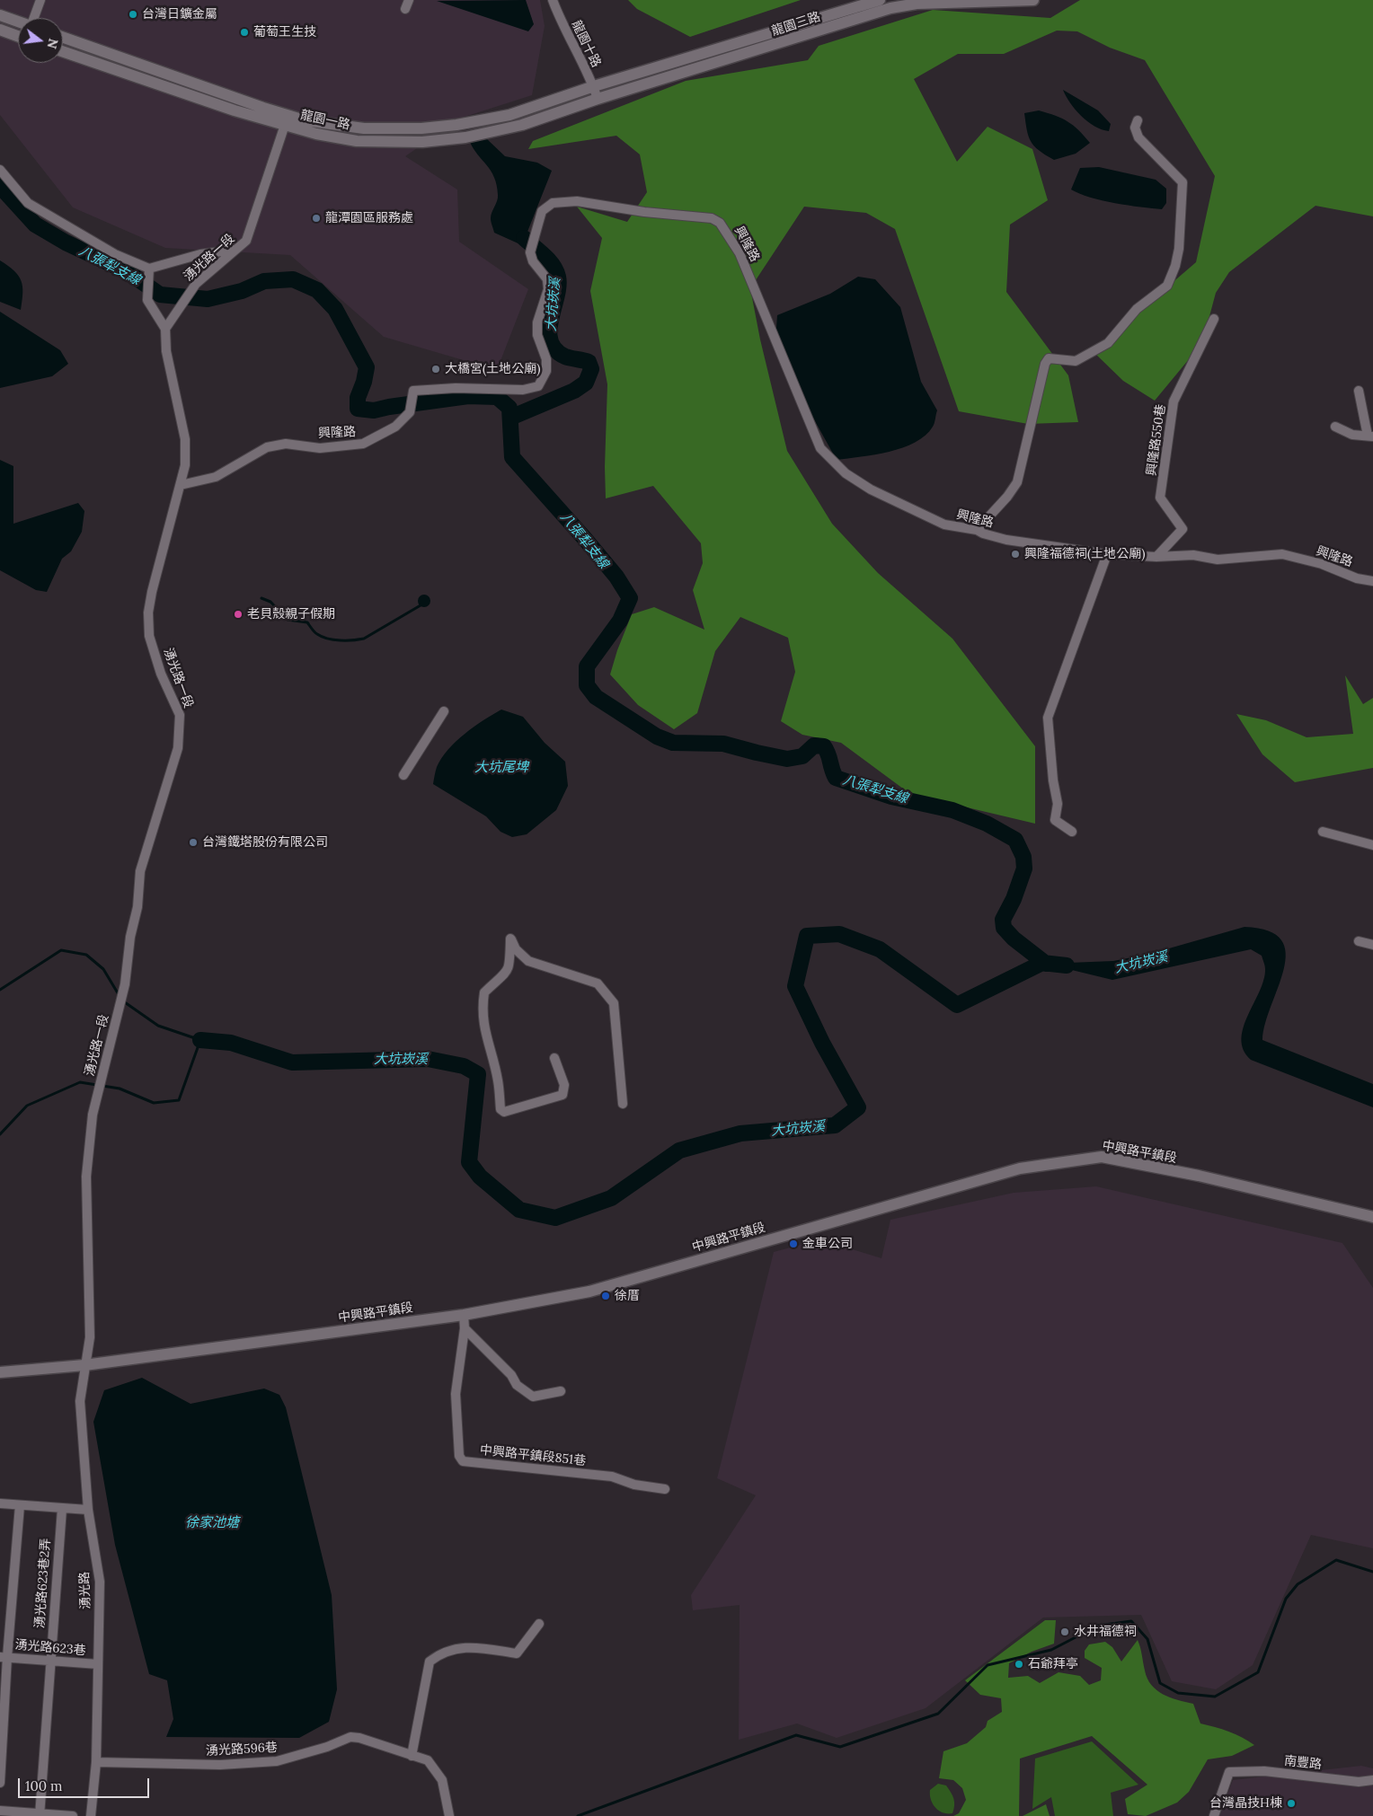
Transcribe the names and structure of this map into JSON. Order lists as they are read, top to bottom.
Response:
{
  "streets": {
    "street": [
      "龍園三路",
      "龍園十路",
      "龍園一路",
      "興隆路",
      "湧光路一段",
      "興隆路550巷",
      "中興路平鎮段",
      "中興路平鎮段851巷",
      "湧光路623巷2弄",
      "湧光路",
      "湧光路623巷",
      "湧光路596巷",
      "南豐路"
    ]
  },
  "crossings": [
    ["龍園三路", "龍園十路"],
    ["龍園三路", "龍園一路"],
    ["龍園十路", "龍園一路"],
    ["龍園一路", "湧光路一段"],
    ["興隆路", "湧光路一段"],
    ["興隆路", "興隆路550巷"],
    ["湧光路一段", "中興路平鎮段"],
    ["湧光路一段", "湧光路"],
    ["中興路平鎮段", "中興路平鎮段851巷"],
    ["中興路平鎮段", "湧光路"],
    ["湧光路623巷2弄", "湧光路623巷"],
    ["湧光路", "湧光路623巷"],
    ["湧光路", "湧光路596巷"]
  ],
  "water": [
    "八張犁支線",
    "大坑崁溪",
    "大坑尾埤",
    "徐家池塘"
  ],
  "places": [
    "台灣日鑛金屬",
    "葡萄王生技",
    "龍潭園區服務處",
    "大橋宮(土地公廟)",
    "興隆福德祠(土地公廟)",
    "老貝殼親子假期",
    "台灣鐵塔股份有限公司",
    "金車公司",
    "徐厝",
    "水井福德祠",
    "石爺拜亭",
    "台灣晶技H棟"
  ],
  "scale_bar": "100 m",
  "north": "right"
}
